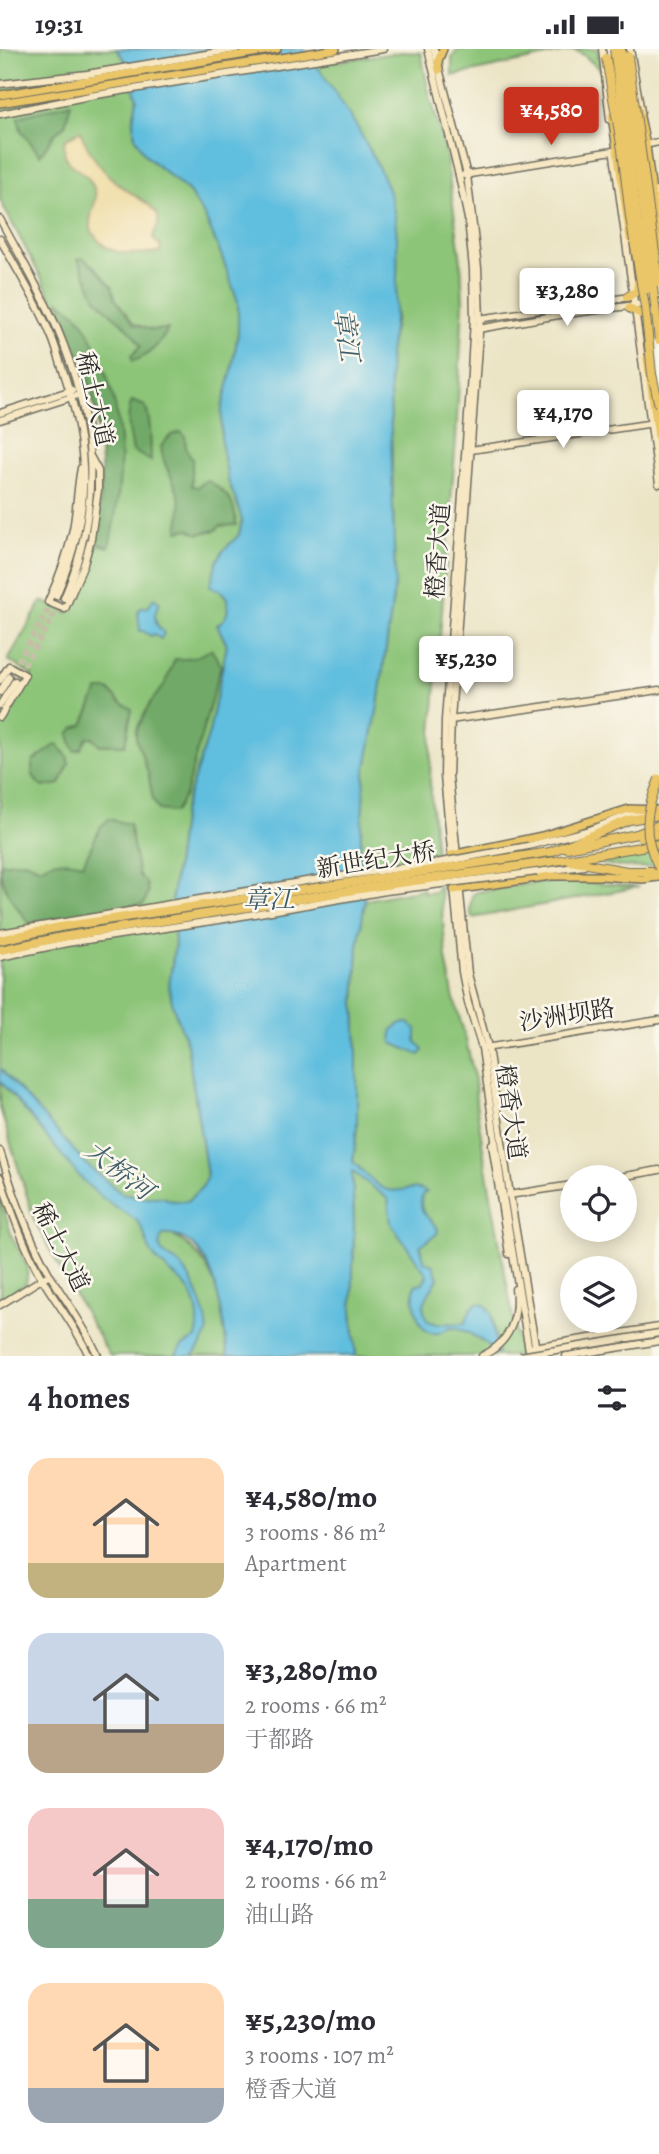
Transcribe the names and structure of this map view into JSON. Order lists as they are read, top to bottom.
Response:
{
  "streets": {
    "highway": ["新世纪大桥"],
    "main road": ["稀土大道", "橙香大道", "沙洲坝路"]
  },
  "crossings": [
    ["橙香大道", "沙洲坝路"]
  ],
  "water": ["章江", "大桥河"],
  "page": {
    "status": "19:31",
    "price": [
      "¥4,580",
      "¥3,280",
      "¥4,170",
      "¥5,230"
    ],
    "heading": "4 homes",
    "list": [
      {
        "name": "¥4,580/mo",
        "note": "3 rooms · 86 m² · Apartment"
      },
      {
        "name": "¥3,280/mo",
        "note": "2 rooms · 66 m² · 于都路"
      },
      {
        "name": "¥4,170/mo",
        "note": "2 rooms · 66 m² · 油山路"
      },
      {
        "name": "¥5,230/mo",
        "note": "3 rooms · 107 m² · 橙香大道"
      }
    ]
  }
}
